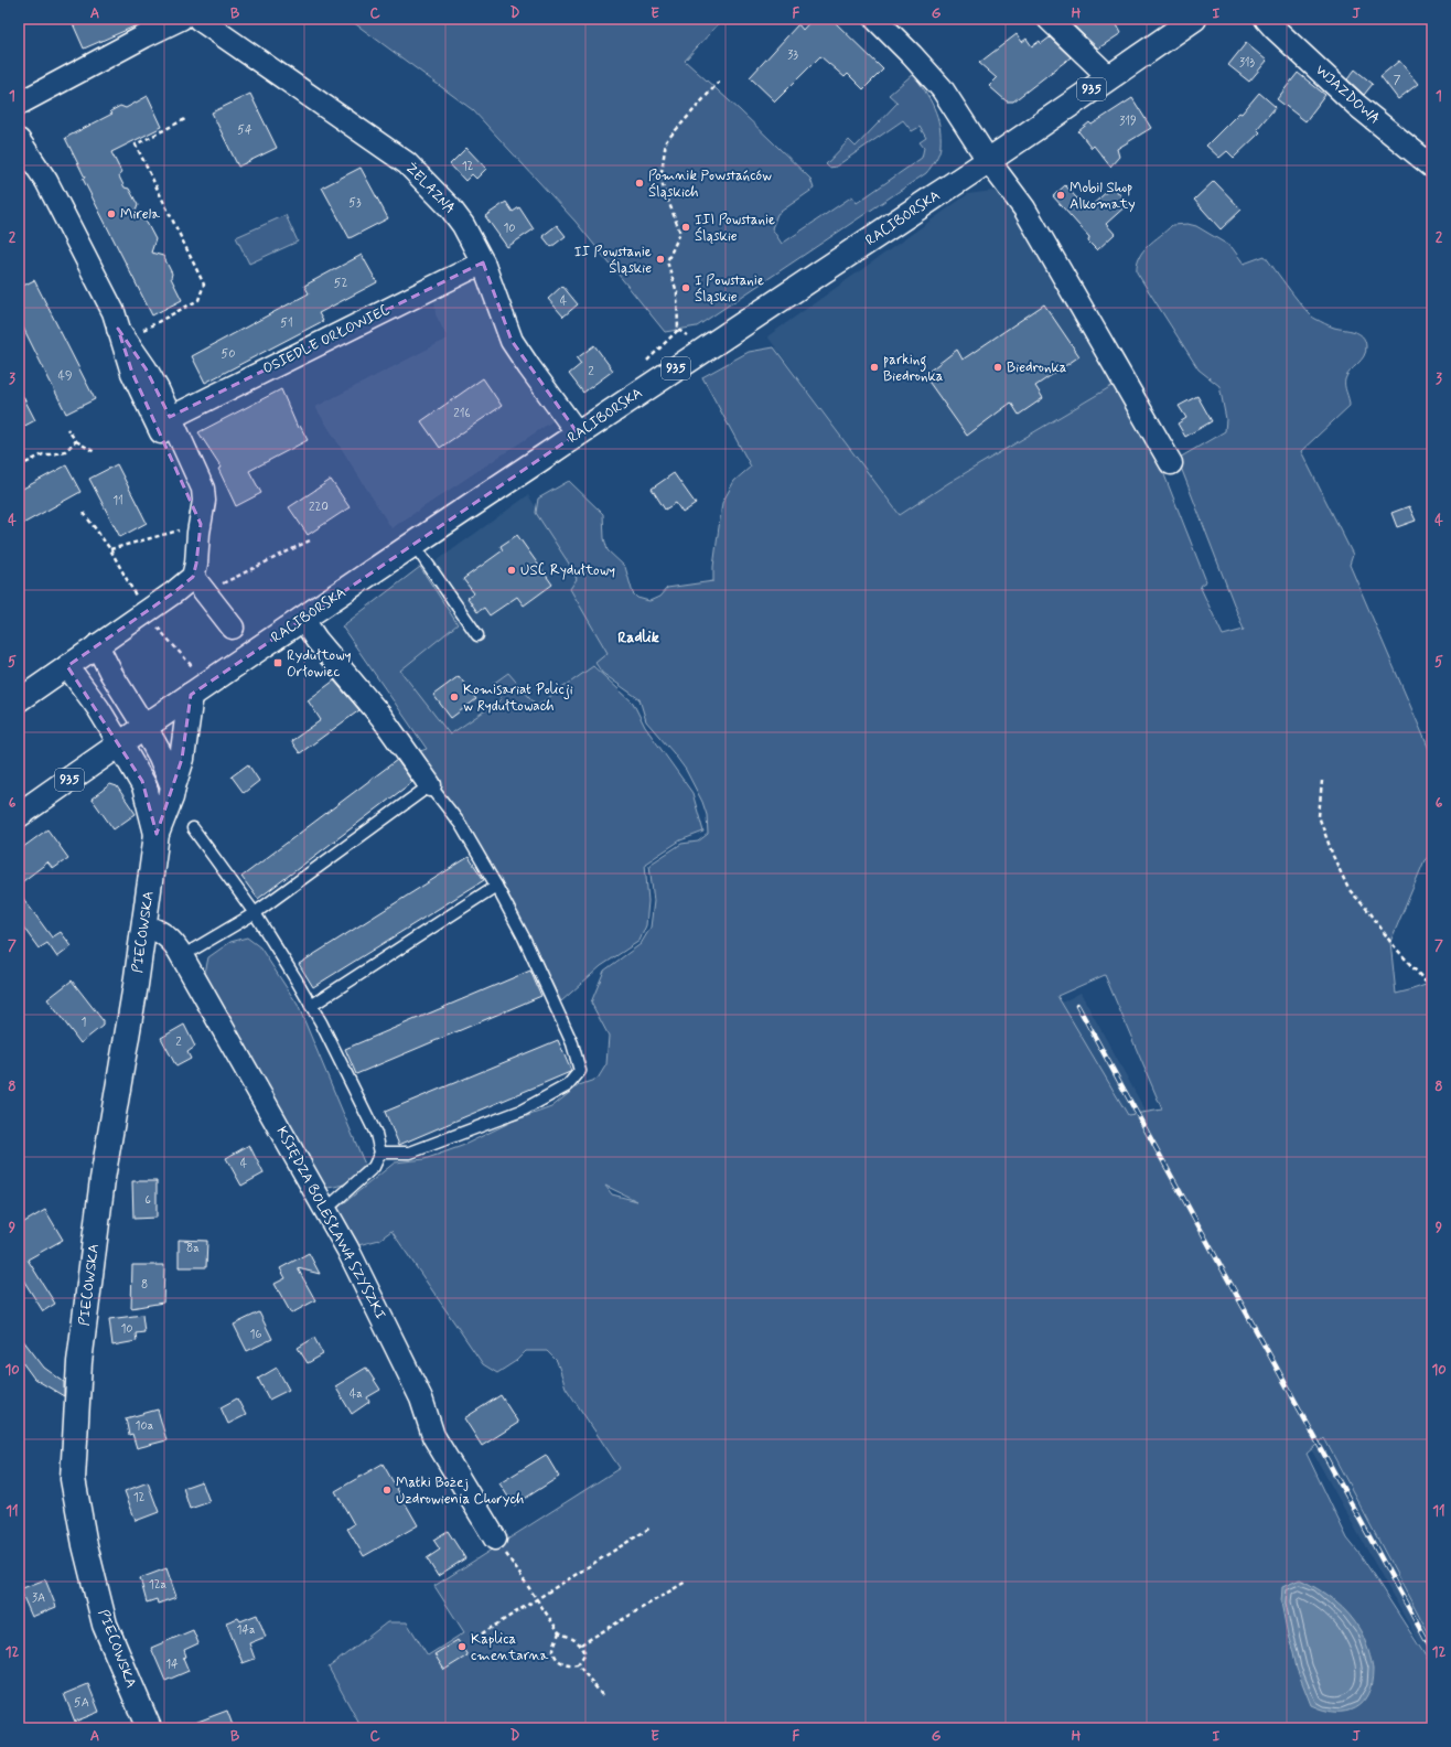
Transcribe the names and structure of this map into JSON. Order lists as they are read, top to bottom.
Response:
{
  "streets": {
    "main road": ["935", "RACIBORSKA", "PIECOWSKA"],
    "street": [
      "WJAZDOWA",
      "ŻELAZNA",
      "OSIEDLE ORŁOWIEC",
      "KSIĘDZA BOLESŁAWA SZYSZKI"
    ]
  },
  "crossings": [
    ["ŻELAZNA", "RACIBORSKA"],
    ["ŻELAZNA", "OSIEDLE ORŁOWIEC"],
    ["RACIBORSKA", "PIECOWSKA"],
    ["PIECOWSKA", "KSIĘDZA BOLESŁAWA SZYSZKI"]
  ],
  "districts": ["Radlik"],
  "places": {
    "other": [
      "Pomnik Powstańców Śląskich",
      "Mobil Shop Alkomaty",
      "Mirela",
      "III Powstanie Śląskie",
      "II Powstanie Śląskie",
      "I Powstanie Śląskie",
      "parking Biedronka",
      "Biedronka",
      "USC Rydułtowy",
      "Komisariat Policji w Rydułtowach",
      "Matki Bożej Uzdrowienia Chorych",
      "Kaplica cmentarna"
    ],
    "transit": ["Rydułtowy Orłowiec"]
  },
  "house_numbers": [
    "33",
    "313",
    "7",
    "319",
    "54",
    "12",
    "53",
    "10",
    "52",
    "4",
    "51",
    "50",
    "2",
    "49",
    "216",
    "11",
    "220",
    "1",
    "2",
    "4",
    "6",
    "8a",
    "8",
    "10",
    "16",
    "4a",
    "10a",
    "12",
    "12a",
    "3A",
    "14a",
    "14",
    "5A"
  ],
  "grid": {
    "columns": [
      "A",
      "B",
      "C",
      "D",
      "E",
      "F",
      "G",
      "H",
      "I",
      "J"
    ],
    "rows": [
      "1",
      "2",
      "3",
      "4",
      "5",
      "6",
      "7",
      "8",
      "9",
      "10",
      "11",
      "12"
    ]
  }
}
